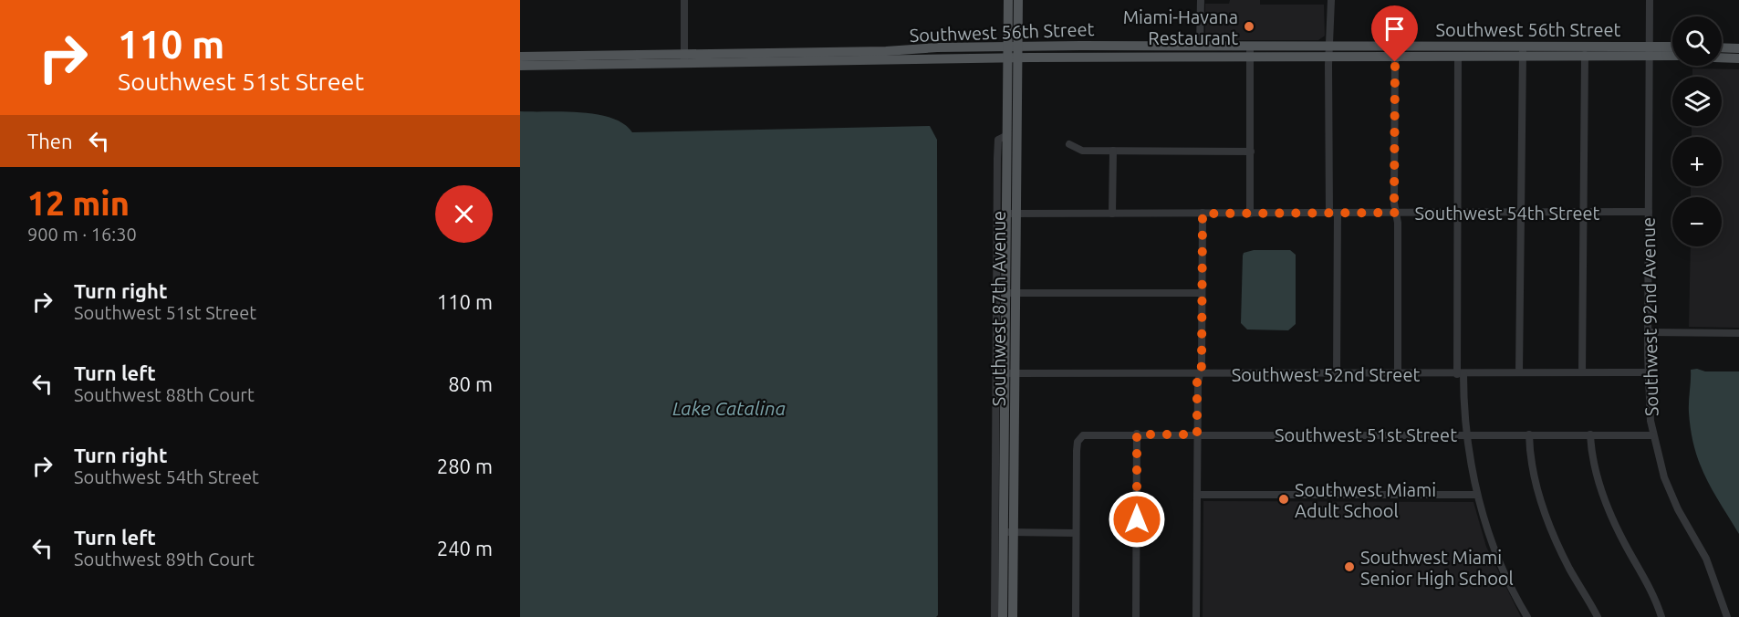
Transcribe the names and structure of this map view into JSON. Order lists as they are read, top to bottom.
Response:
{
  "streets": {
    "main road": ["Southwest 56th Street", "Southwest 87th Avenue"],
    "street": [
      "Southwest 54th Street",
      "Southwest 92nd Avenue",
      "Southwest 52nd Street",
      "Southwest 51st Street"
    ]
  },
  "crossings": [
    ["Southwest 56th Street", "Southwest 87th Avenue"],
    ["Southwest 56th Street", "Southwest 92nd Avenue"],
    ["Southwest 54th Street", "Southwest 87th Avenue"],
    ["Southwest 54th Street", "Southwest 92nd Avenue"],
    ["Southwest 87th Avenue", "Southwest 52nd Street"],
    ["Southwest 92nd Avenue", "Southwest 52nd Street"],
    ["Southwest 92nd Avenue", "Southwest 51st Street"]
  ],
  "water": ["Lake Catalina"],
  "places": ["Miami-Havana Restaurant", "Southwest Miami Adult School", "Southwest Miami Senior High School"],
  "page": {
    "turn": ["110 m", "Southwest 51st Street"],
    "map_buttons": ["+", "−"],
    "then": "Then",
    "heading": ["12 min", "900 m · 16:30"],
    "list": [
      {
        "name": "Turn right",
        "note": "Southwest 51st Street",
        "value": "110 m"
      },
      {
        "name": "Turn left",
        "note": "Southwest 88th Court",
        "value": "80 m"
      },
      {
        "name": "Turn right",
        "note": "Southwest 54th Street",
        "value": "280 m"
      },
      {
        "name": "Turn left",
        "note": "Southwest 89th Court",
        "value": "240 m"
      }
    ]
  }
}
